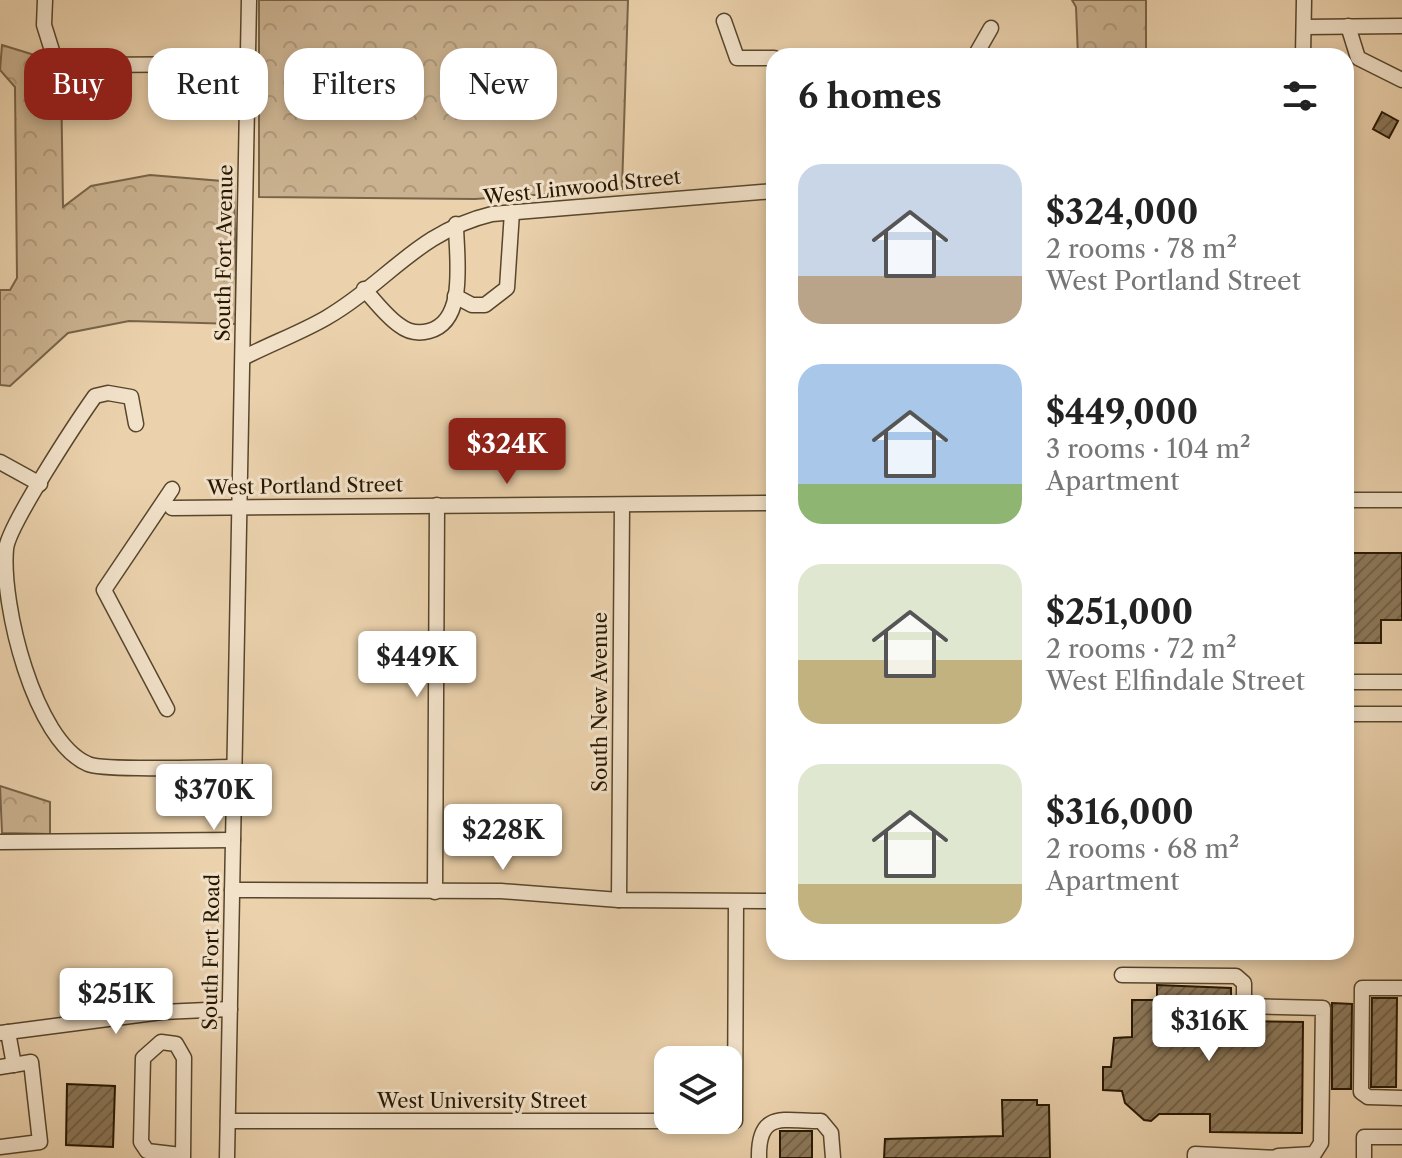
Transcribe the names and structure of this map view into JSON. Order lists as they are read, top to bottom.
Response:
{
  "streets": {
    "street": [
      "West Linwood Street",
      "South Fort Avenue",
      "West Portland Street",
      "South New Avenue",
      "South Fort Road",
      "West University Street"
    ]
  },
  "crossings": [
    ["West Linwood Street", "South Fort Avenue"],
    ["South Fort Avenue", "West Portland Street"],
    ["South Fort Avenue", "South Fort Road"],
    ["West Portland Street", "South New Avenue"],
    ["West Portland Street", "South Fort Road"],
    ["South Fort Road", "West University Street"]
  ],
  "page": {
    "chip": [
      "Buy",
      "Rent",
      "Filters",
      "New"
    ],
    "heading": "6 homes",
    "list": [
      {
        "name": "$324,000",
        "note": "2 rooms · 78 m² · West Portland Street"
      },
      {
        "name": "$449,000",
        "note": "3 rooms · 104 m² · Apartment"
      },
      {
        "name": "$251,000",
        "note": "2 rooms · 72 m² · West Elfindale Street"
      },
      {
        "name": "$316,000",
        "note": "2 rooms · 68 m² · Apartment"
      }
    ],
    "price": [
      "$324K",
      "$449K",
      "$370K",
      "$228K",
      "$251K",
      "$316K"
    ]
  }
}
